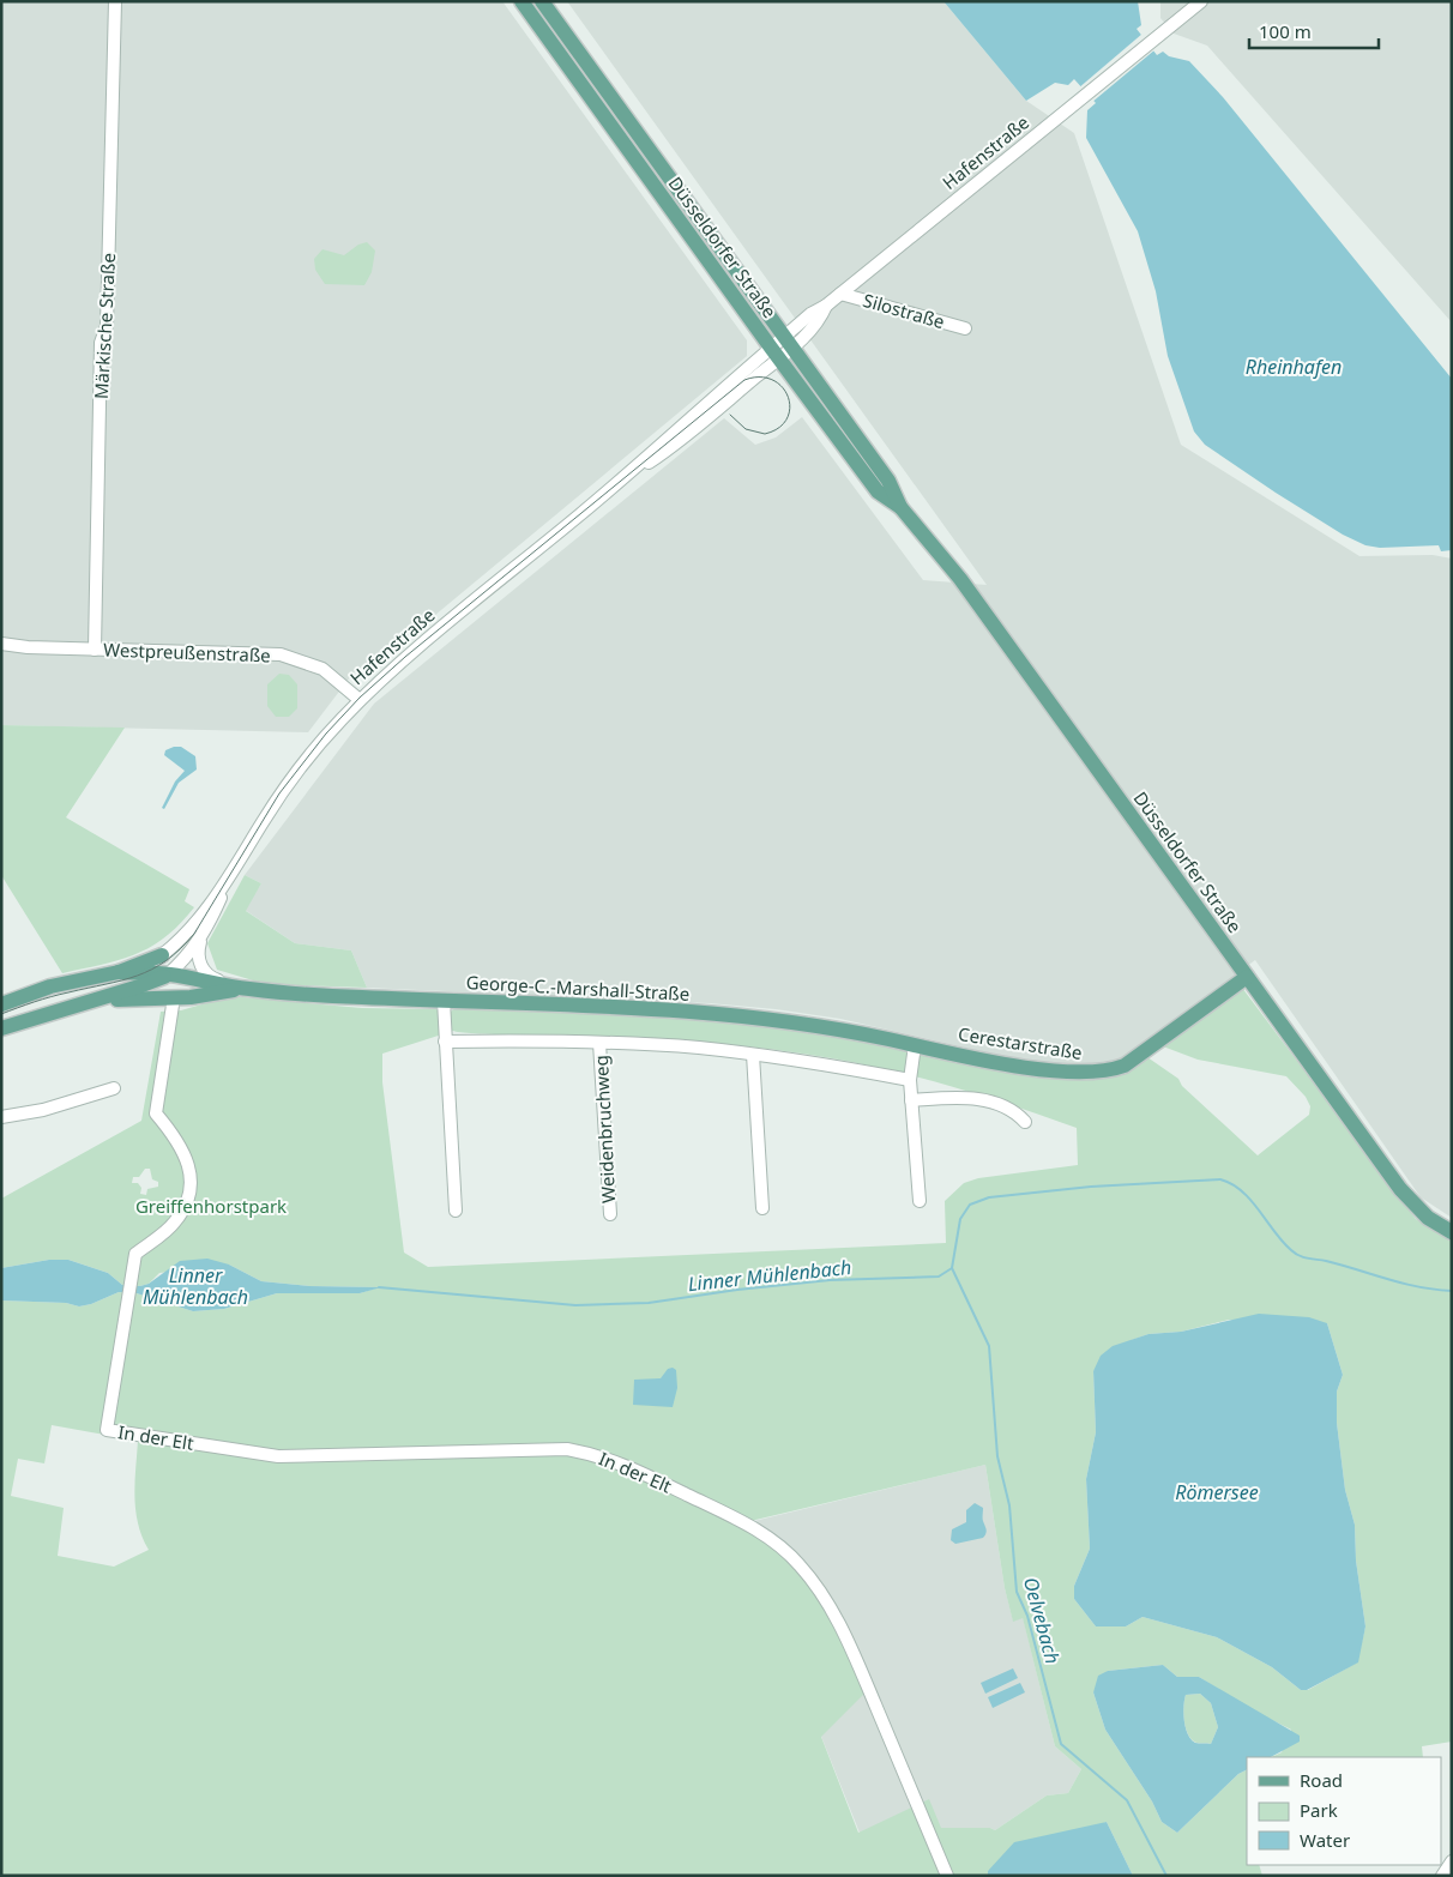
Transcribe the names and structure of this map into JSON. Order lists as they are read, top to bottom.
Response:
{
  "streets": {
    "main road": [
      "Hafenstraße",
      "Düsseldorfer Straße",
      "George-C.-Marshall-Straße",
      "Cerestarstraße"
    ],
    "street": [
      "Silostraße",
      "Märkische Straße",
      "Westpreußenstraße",
      "Weidenbruchweg",
      "In der Elt"
    ]
  },
  "crossings": [
    ["Hafenstraße", "Düsseldorfer Straße"],
    ["Hafenstraße", "Silostraße"],
    ["Hafenstraße", "Westpreußenstraße"],
    ["Hafenstraße", "George-C.-Marshall-Straße"],
    ["Düsseldorfer Straße", "Cerestarstraße"],
    ["Märkische Straße", "Westpreußenstraße"],
    ["George-C.-Marshall-Straße", "Cerestarstraße"]
  ],
  "water": [
    "Rheinhafen",
    "Linner Mühlenbach",
    "Römersee",
    "Oelvebach"
  ],
  "parks": ["Greiffenhorstpark"],
  "legend": ["Road", "Park", "Water"],
  "scale_bar": "100 m"
}
